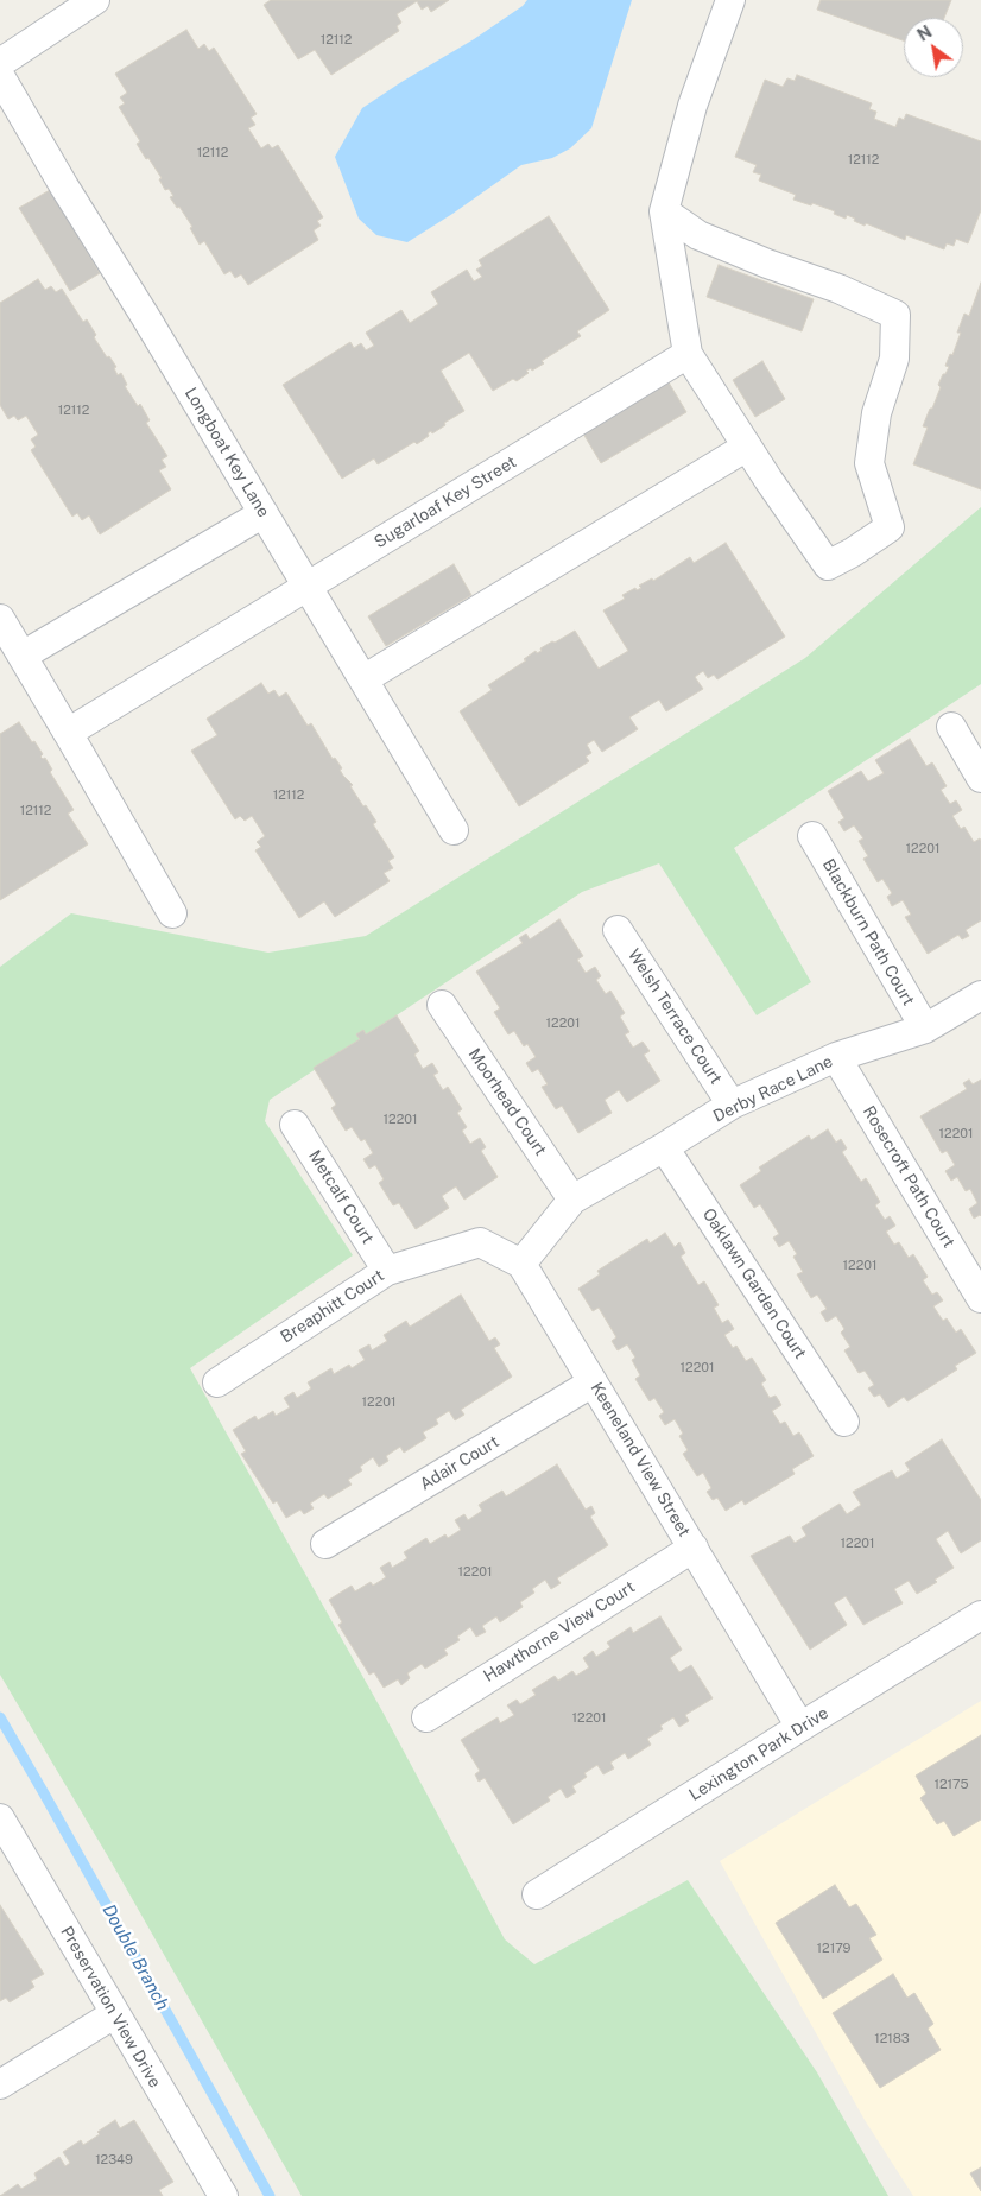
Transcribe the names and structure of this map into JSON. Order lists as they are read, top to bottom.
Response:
{
  "streets": {
    "street": [
      "Longboat Key Lane",
      "Sugarloaf Key Street",
      "Blackburn Path Court",
      "Welsh Terrace Court",
      "Derby Race Lane",
      "Moorhead Court",
      "Rosecroft Path Court",
      "Metcalf Court",
      "Oaklawn Garden Court",
      "Breaphitt Court",
      "Keeneland View Street",
      "Adair Court",
      "Hawthorne View Court",
      "Lexington Park Drive",
      "Preservation View Drive"
    ]
  },
  "crossings": [
    ["Longboat Key Lane", "Sugarloaf Key Street"],
    ["Blackburn Path Court", "Derby Race Lane"],
    ["Welsh Terrace Court", "Derby Race Lane"],
    ["Derby Race Lane", "Moorhead Court"],
    ["Derby Race Lane", "Rosecroft Path Court"],
    ["Derby Race Lane", "Oaklawn Garden Court"],
    ["Metcalf Court", "Breaphitt Court"],
    ["Breaphitt Court", "Keeneland View Street"],
    ["Keeneland View Street", "Adair Court"],
    ["Keeneland View Street", "Hawthorne View Court"],
    ["Keeneland View Street", "Lexington Park Drive"]
  ],
  "water": ["Double Branch"],
  "house_numbers": [
    "12112",
    "12112",
    "12112",
    "12112",
    "12112",
    "12112",
    "12201",
    "12201",
    "12201",
    "12201",
    "12201",
    "12201",
    "12201",
    "12201",
    "12201",
    "12201",
    "12175",
    "12179",
    "12183",
    "12349"
  ],
  "north": "top left"
}
